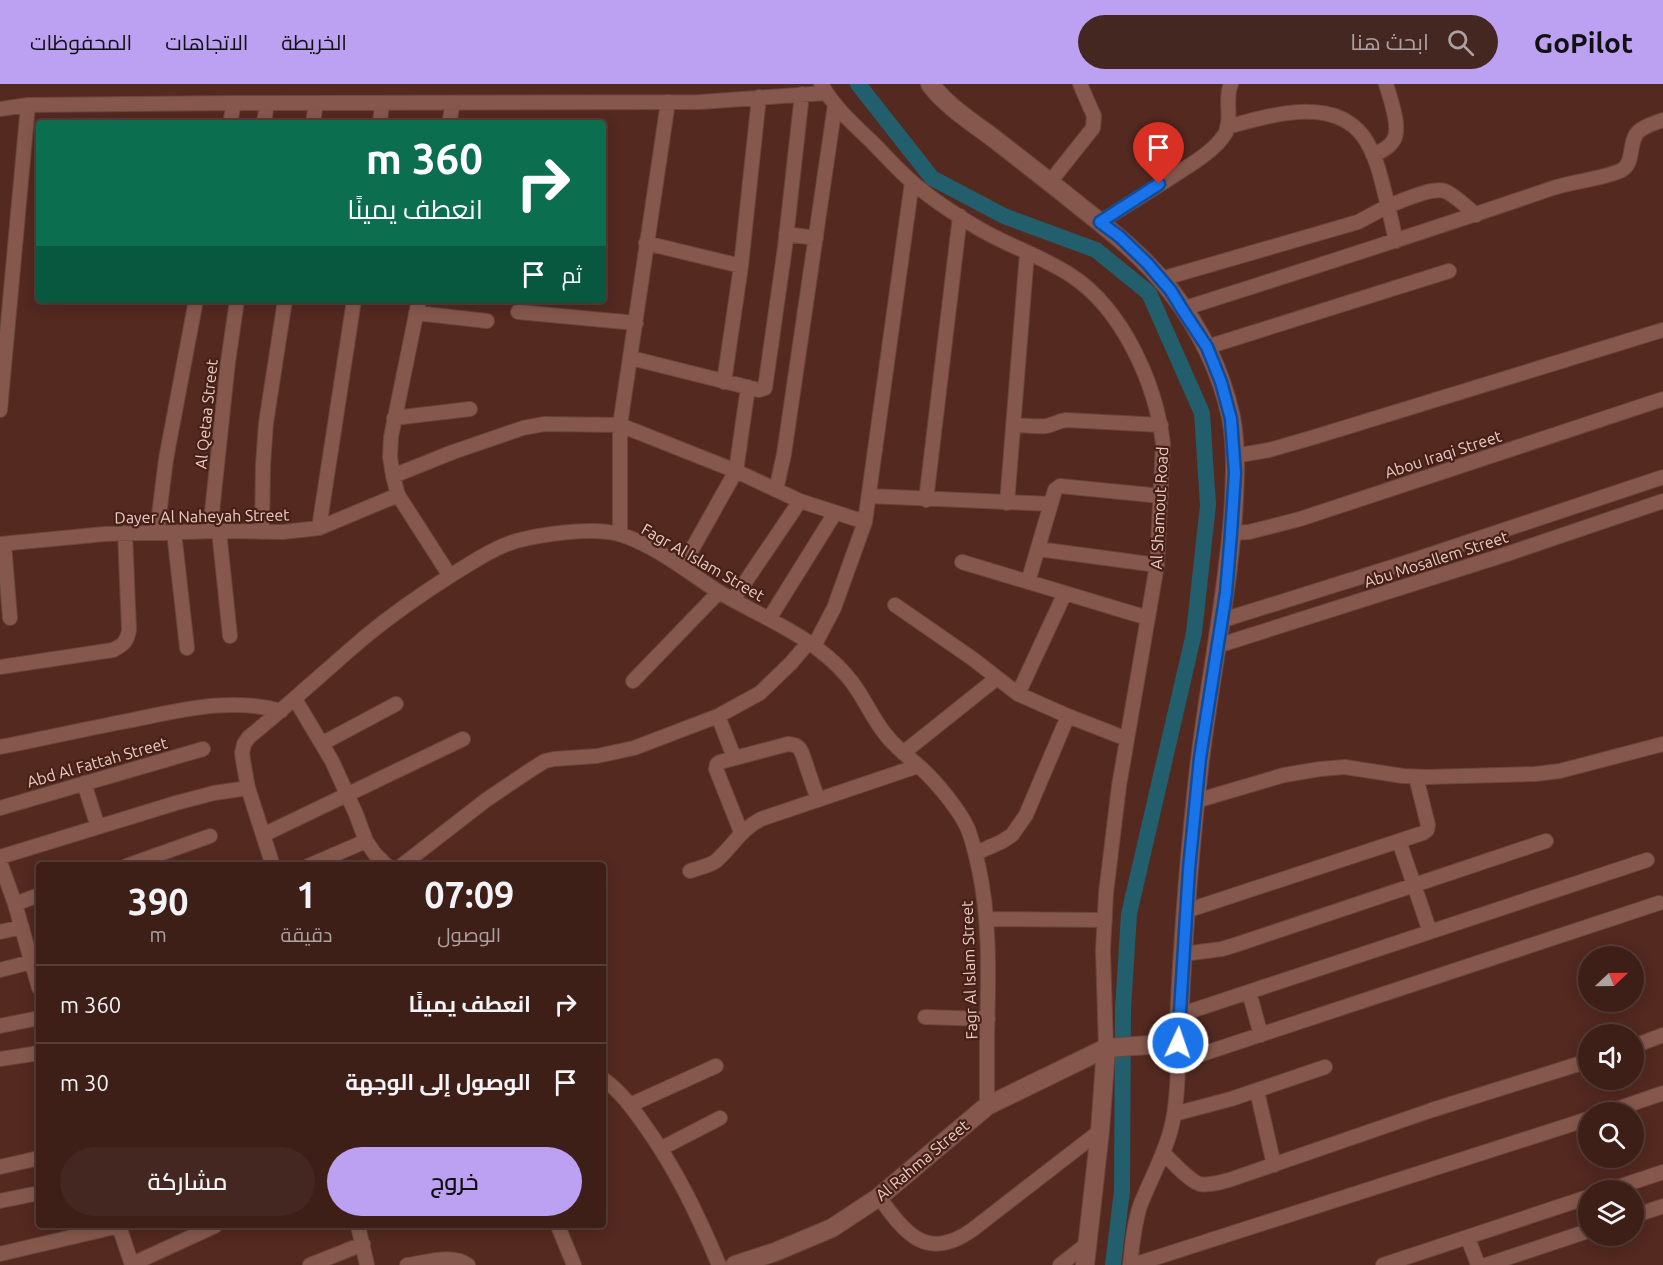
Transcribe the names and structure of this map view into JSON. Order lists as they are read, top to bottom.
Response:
{
  "streets": {
    "street": [
      "Al Qetaa Street",
      "Abou Iraqi Street",
      "Al Shamout Road",
      "Dayer Al Naheyah Street",
      "Abu Mosallem Street",
      "Fagr Al Islam Street",
      "Abd Al Fattah Street",
      "Al Rahma Street"
    ]
  },
  "crossings": [
    ["Al Qetaa Street", "Dayer Al Naheyah Street"],
    ["Al Shamout Road", "Al Rahma Street"],
    ["Fagr Al Islam Street", "Al Rahma Street"]
  ],
  "north": "right",
  "page": {
    "header": "GoPilot",
    "search": "ابحث هنا",
    "nav": ["الخريطة", "الاتجاهات", "المحفوظات"],
    "turn": ["360 m", "انعطف يمينًا"],
    "then": "ثم",
    "eta": [
      "07:09",
      "الوصول",
      "1",
      "دقيقة",
      "390",
      "m"
    ],
    "list": [
      {
        "name": "انعطف يمينًا",
        "value": "360 m"
      },
      {
        "name": "الوصول إلى الوجهة",
        "value": "30 m"
      }
    ],
    "buttons": ["خروج", "مشاركة"]
  }
}
